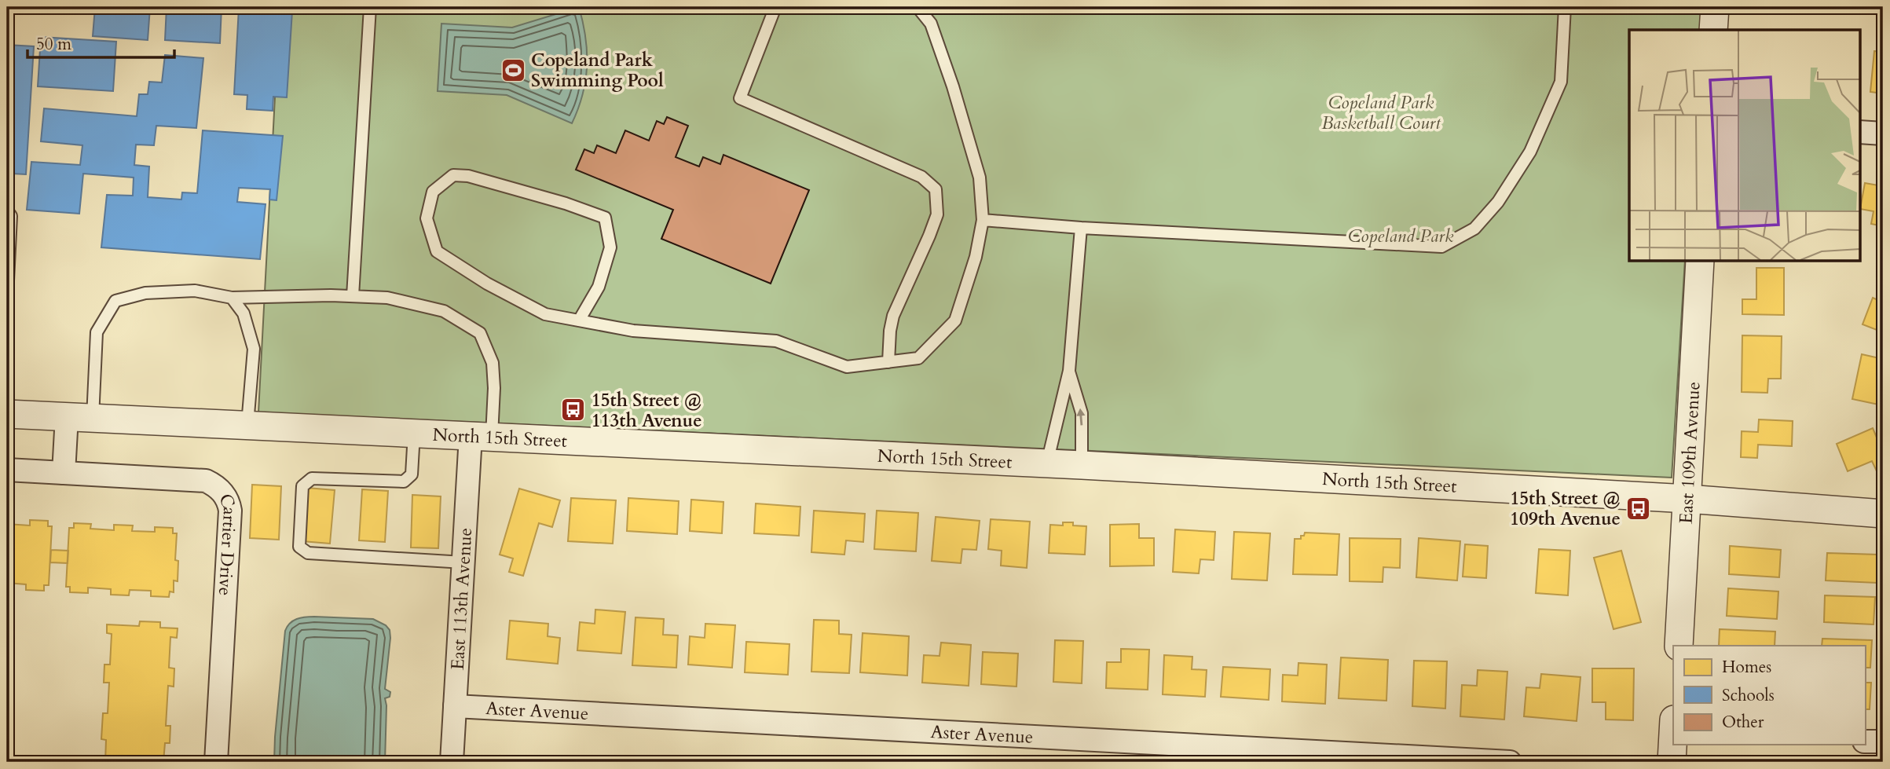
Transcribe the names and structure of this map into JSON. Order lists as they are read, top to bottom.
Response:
{
  "streets": {
    "street": [
      "North 15th Street",
      "East 109th Avenue",
      "Cartier Drive",
      "East 113th Avenue",
      "Aster Avenue"
    ]
  },
  "crossings": [
    ["North 15th Street", "East 109th Avenue"],
    ["North 15th Street", "East 113th Avenue"],
    ["East 113th Avenue", "Aster Avenue"]
  ],
  "parks": ["Copeland Park Basketball Court", "Copeland Park"],
  "places": {
    "sports": ["Copeland Park Swimming Pool"],
    "bus stop": ["15th Street @ 113th Avenue", "15th Street @ 109th Avenue"]
  },
  "legend": ["Homes", "Schools", "Other"],
  "scale_bar": "50 m"
}
